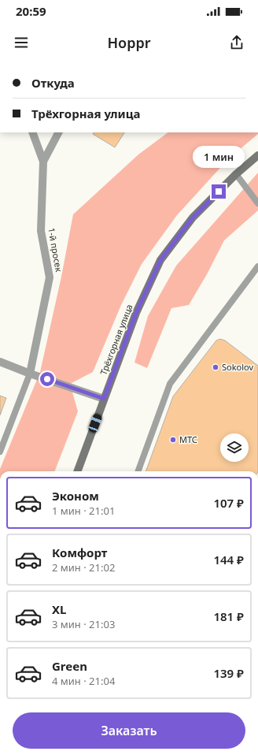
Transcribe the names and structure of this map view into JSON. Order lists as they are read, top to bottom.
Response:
{
  "streets": {
    "street": ["1-й просек", "Трёхгорная улица"]
  },
  "places": ["Sokolov", "МТС"],
  "page": {
    "status": "20:59",
    "header": "Hoppr",
    "banner": ["Откуда", "Трёхгорная улица"],
    "bubble": "1 мин",
    "list": [
      {
        "name": "Эконом",
        "note": "1 мин · 21:01",
        "value": "107 ₽"
      },
      {
        "name": "Комфорт",
        "note": "2 мин · 21:02",
        "value": "144 ₽"
      },
      {
        "name": "XL",
        "note": "3 мин · 21:03",
        "value": "181 ₽"
      },
      {
        "name": "Green",
        "note": "4 мин · 21:04",
        "value": "139 ₽"
      }
    ],
    "buttons": "Заказать"
  }
}
